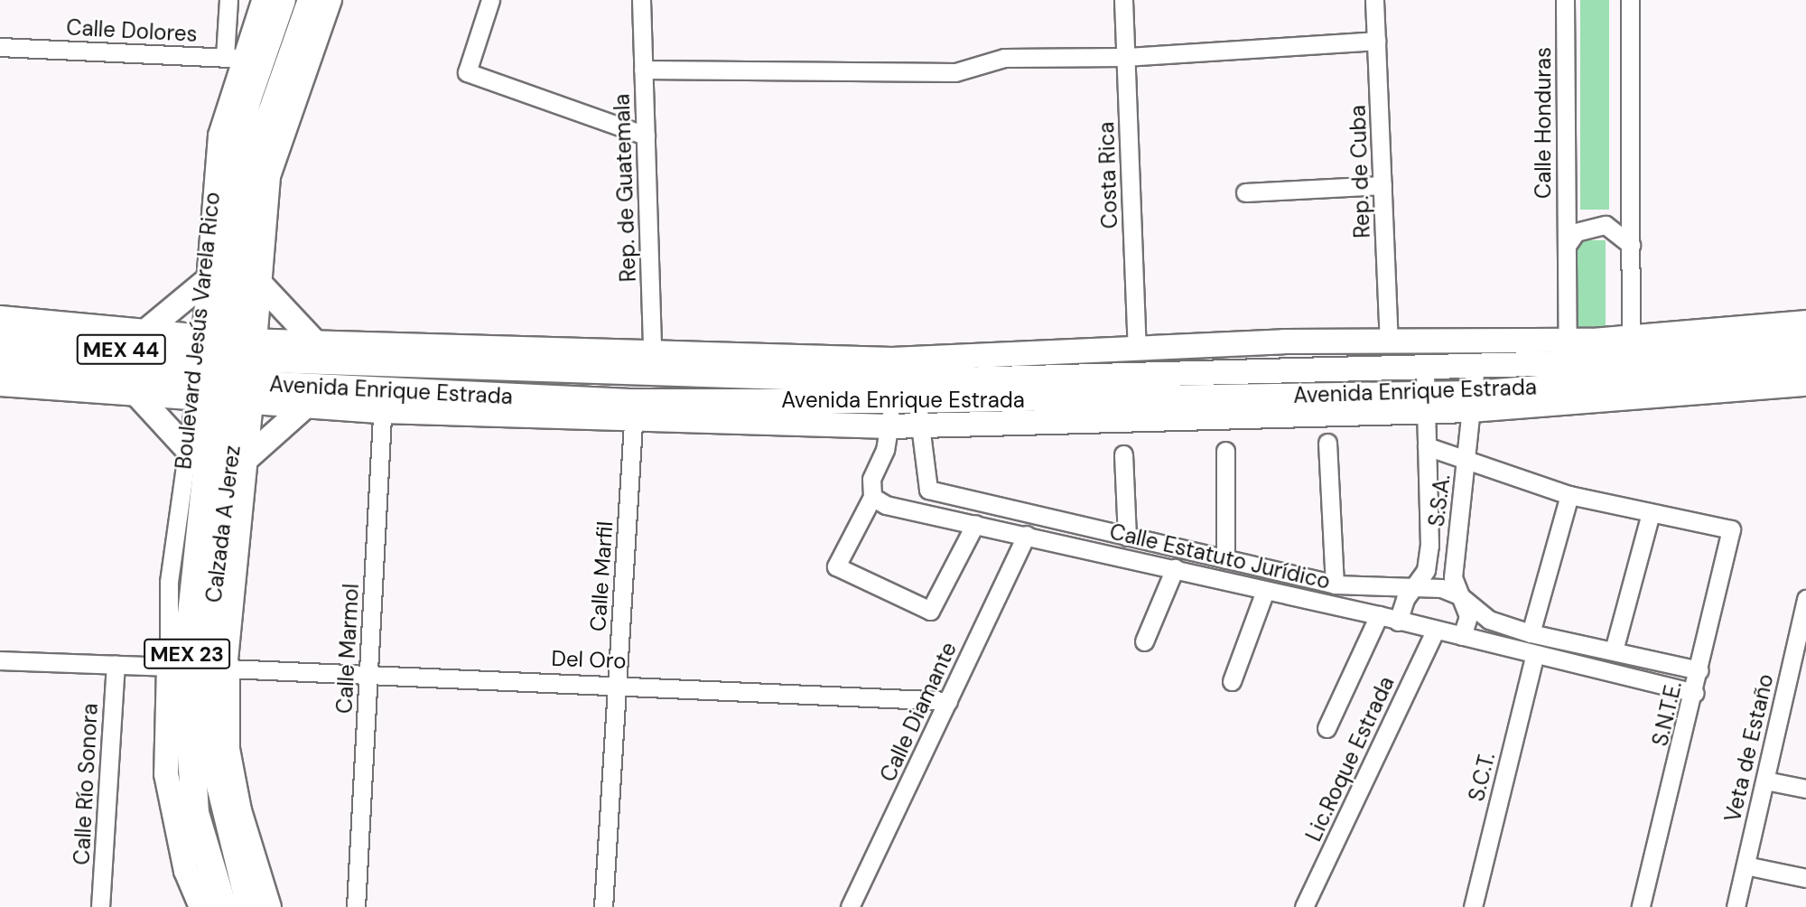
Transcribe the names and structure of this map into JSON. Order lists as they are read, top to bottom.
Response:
{
  "streets": {
    "main road": [
      "Boulevard Jesús Varela Rico",
      "MEX 44",
      "Avenida Enrique Estrada",
      "Calzada A Jerez",
      "MEX 23"
    ],
    "street": [
      "Calle Dolores",
      "Calle Honduras",
      "Rep. de Cuba",
      "Costa Rica",
      "Rep. de Guatemala",
      "S.S.A.",
      "Calle Estatuto Jurídico",
      "Calle Marfil",
      "Calle Marmol",
      "Del Oro",
      "Calle Diamante",
      "S.N.T.E.",
      "Veta de Estaño",
      "Lic.Roque Estrada",
      "S.C.T.",
      "Calle Río Sonora"
    ]
  },
  "crossings": [
    ["Calle Dolores", "Boulevard Jesús Varela Rico"],
    ["Calle Honduras", "Avenida Enrique Estrada"],
    ["Rep. de Guatemala", "Avenida Enrique Estrada"],
    ["Boulevard Jesús Varela Rico", "Avenida Enrique Estrada"],
    ["Boulevard Jesús Varela Rico", "Calzada A Jerez"],
    ["Boulevard Jesús Varela Rico", "Del Oro"],
    ["Avenida Enrique Estrada", "S.S.A."],
    ["Avenida Enrique Estrada", "Calzada A Jerez"],
    ["Avenida Enrique Estrada", "Calle Marfil"],
    ["Avenida Enrique Estrada", "Calle Marmol"],
    ["S.S.A.", "Calle Estatuto Jurídico"],
    ["Calle Estatuto Jurídico", "Calle Diamante"],
    ["Calle Estatuto Jurídico", "S.N.T.E."],
    ["Calle Estatuto Jurídico", "Lic.Roque Estrada"],
    ["Calle Estatuto Jurídico", "S.C.T."],
    ["Calle Marfil", "Del Oro"],
    ["Calle Marmol", "Del Oro"],
    ["Del Oro", "Calle Diamante"]
  ]
}
